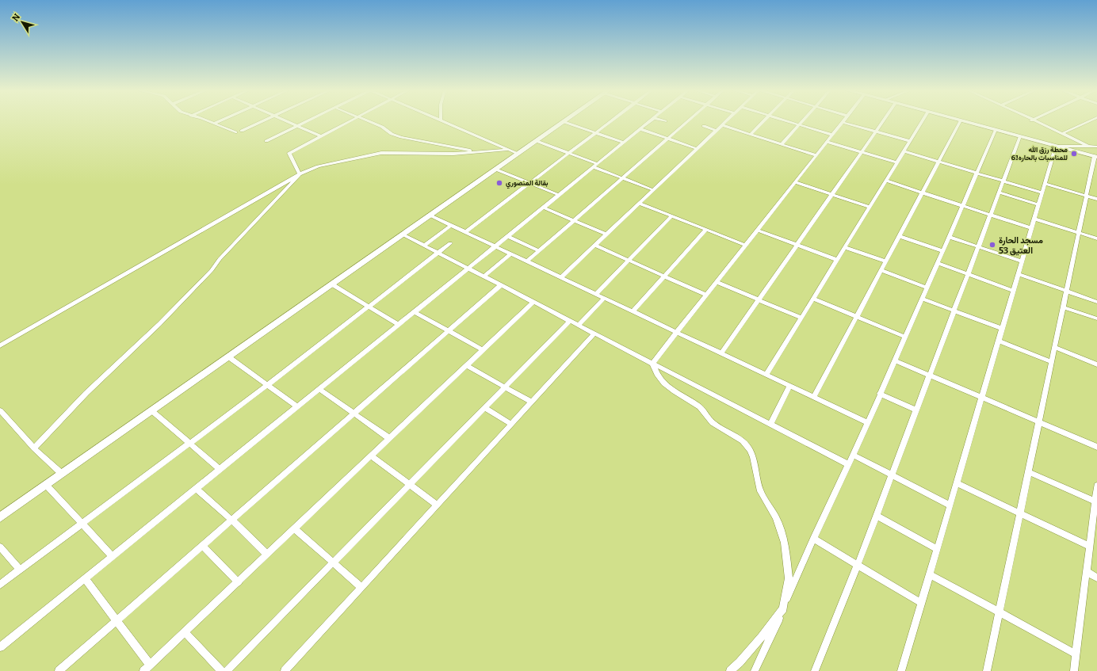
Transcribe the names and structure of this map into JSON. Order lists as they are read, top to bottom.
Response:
{
  "places": ["محطة رزق الله للمناسبات بالحاره61", "بقالة المنصوري", "مسجد الحارة 53 العتيق"],
  "north": "top left"
}
